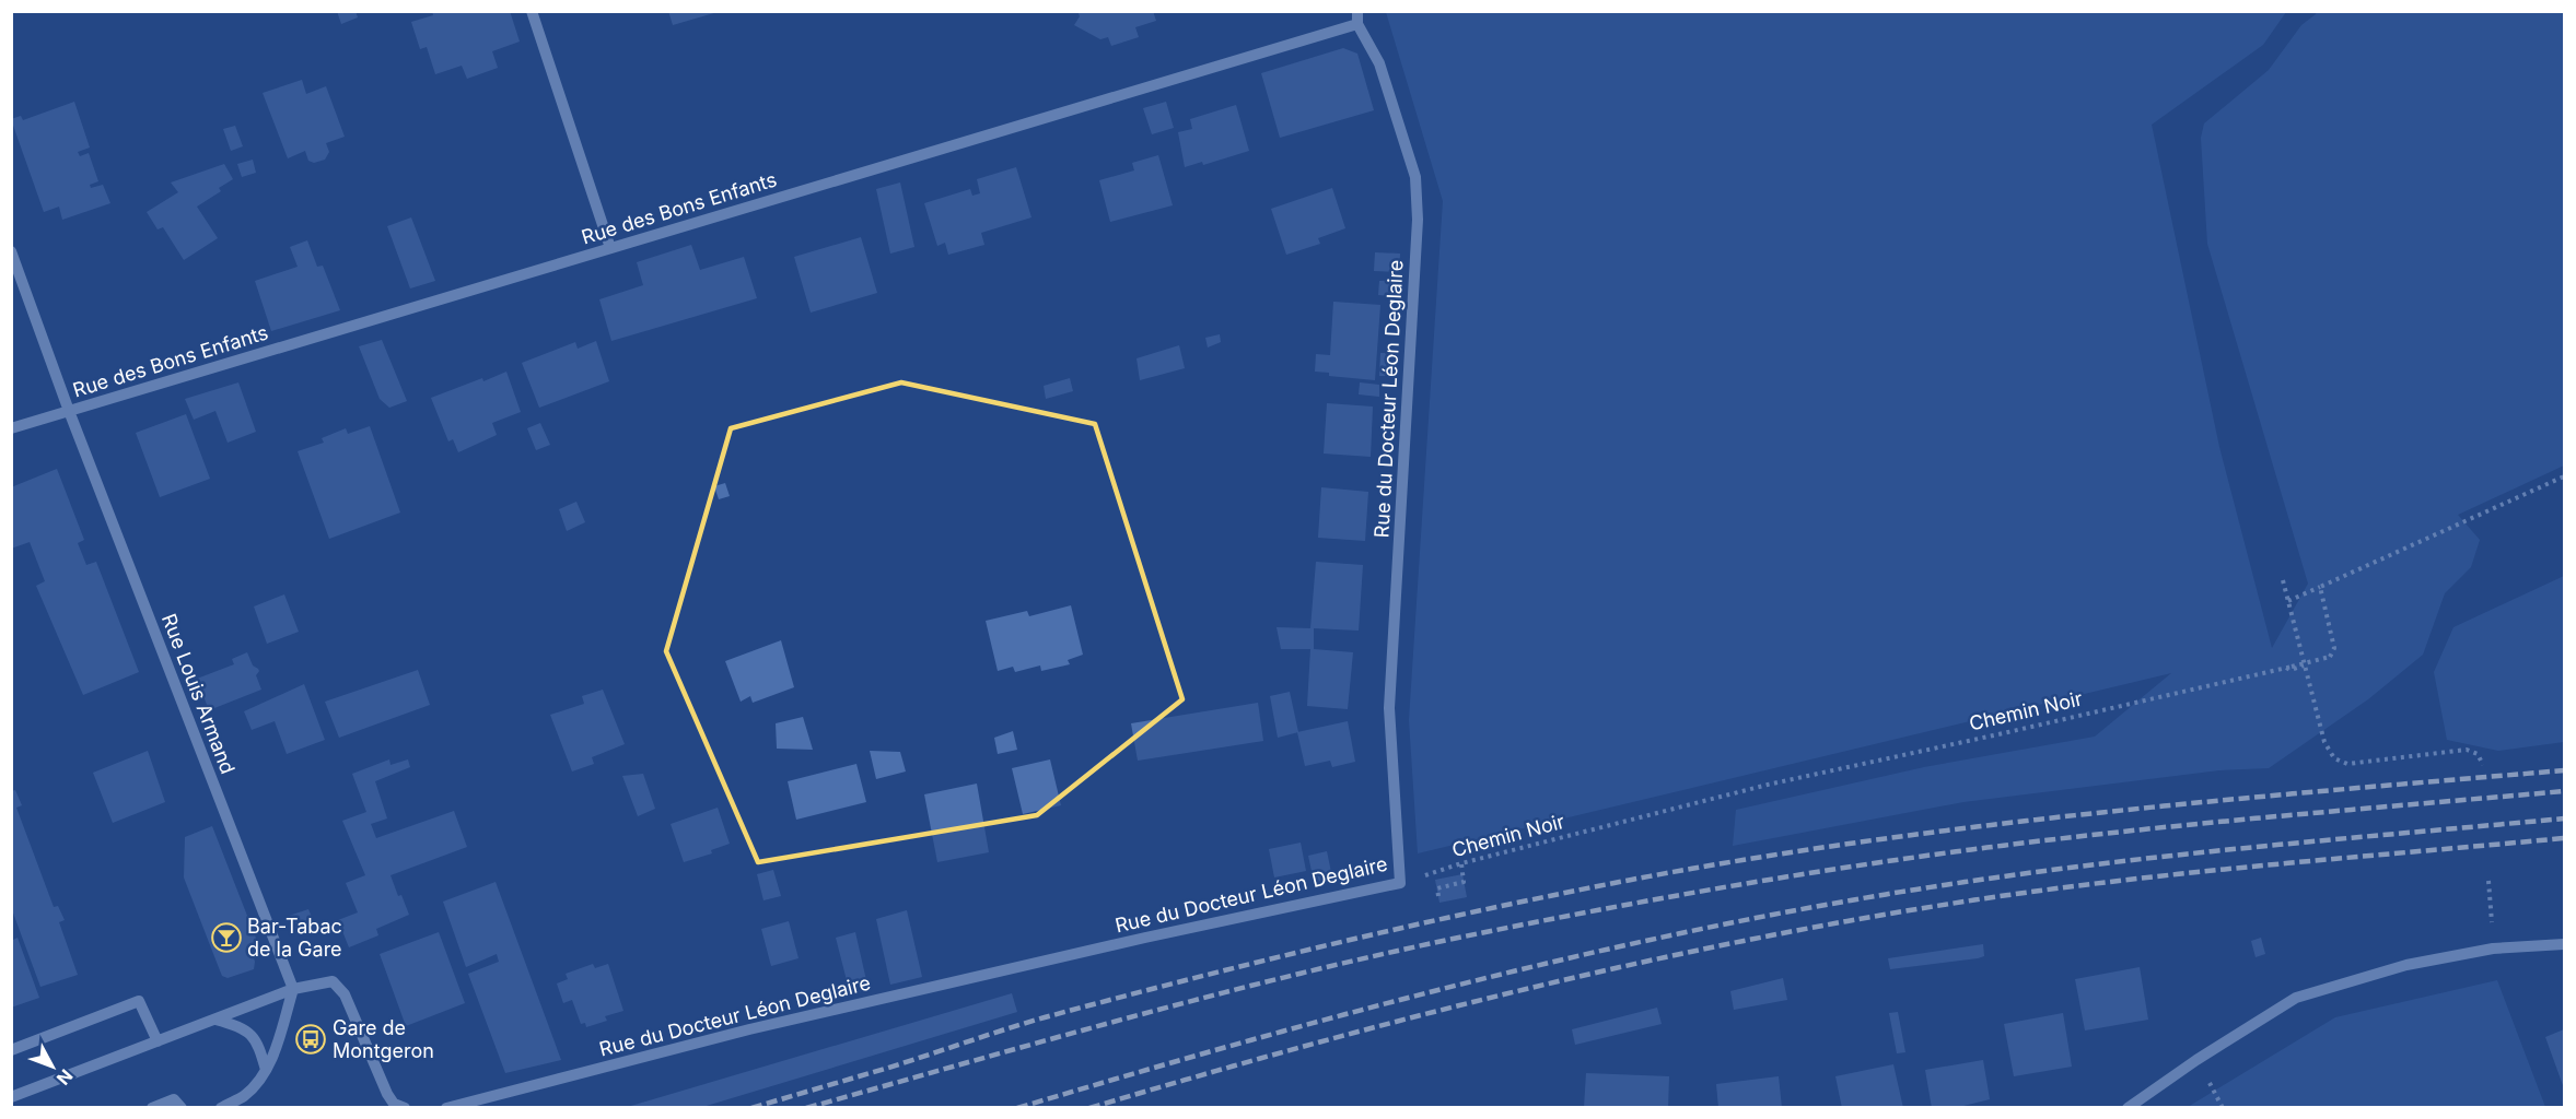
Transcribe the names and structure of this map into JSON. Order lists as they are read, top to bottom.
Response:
{
  "streets": {
    "street": ["Rue des Bons Enfants", "Rue du Docteur Léon Deglaire", "Rue Louis Armand"],
    "path": ["Chemin Noir"]
  },
  "crossings": [
    ["Rue des Bons Enfants", "Rue du Docteur Léon Deglaire"],
    ["Rue des Bons Enfants", "Rue Louis Armand"],
    ["Rue du Docteur Léon Deglaire", "Chemin Noir"]
  ],
  "places": {
    "bar": ["Bar-Tabac de la Gare"],
    "bus stop": ["Gare de Montgeron"]
  },
  "north": "bottom right"
}
